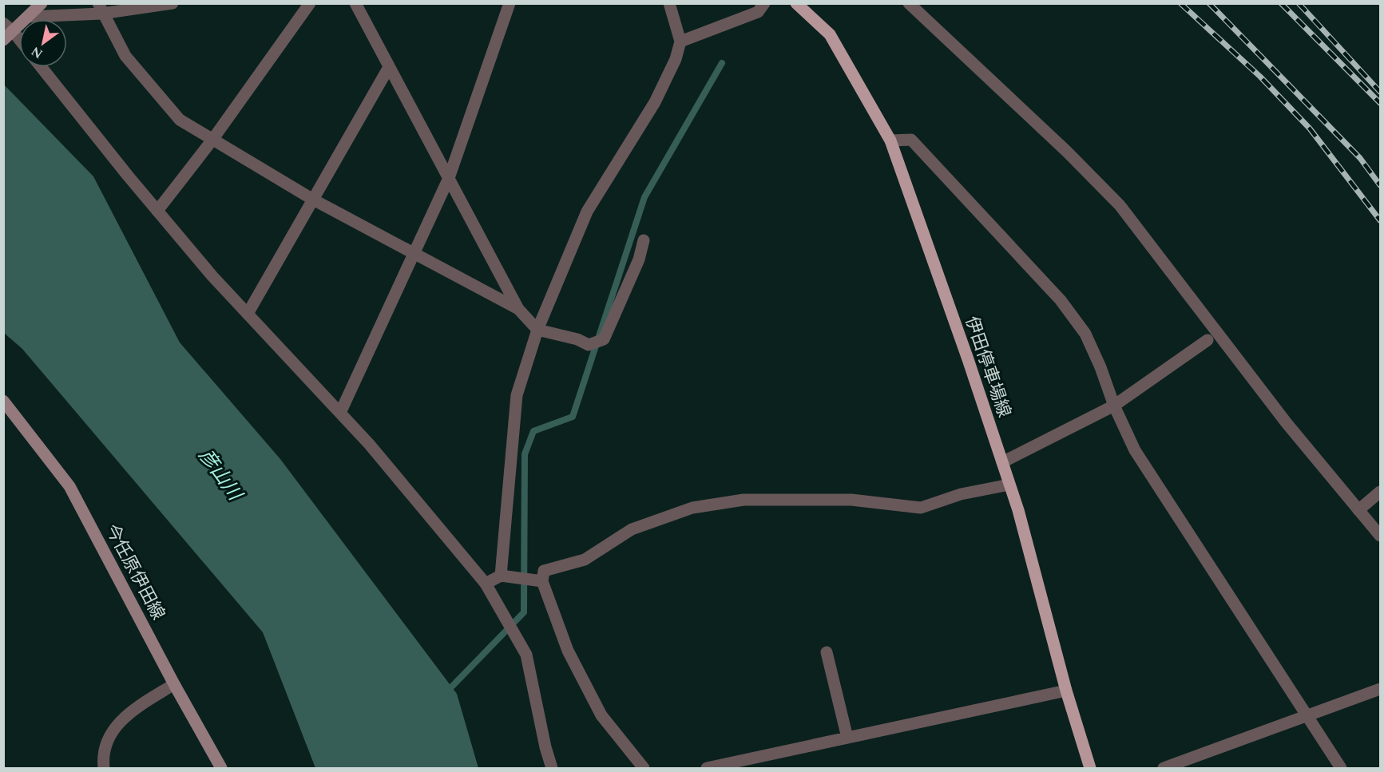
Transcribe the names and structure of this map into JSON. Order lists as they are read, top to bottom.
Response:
{
  "streets": {
    "main road": ["伊田停車場線", "今任原伊田線"]
  },
  "water": ["彦山川"],
  "north": "bottom left"
}
